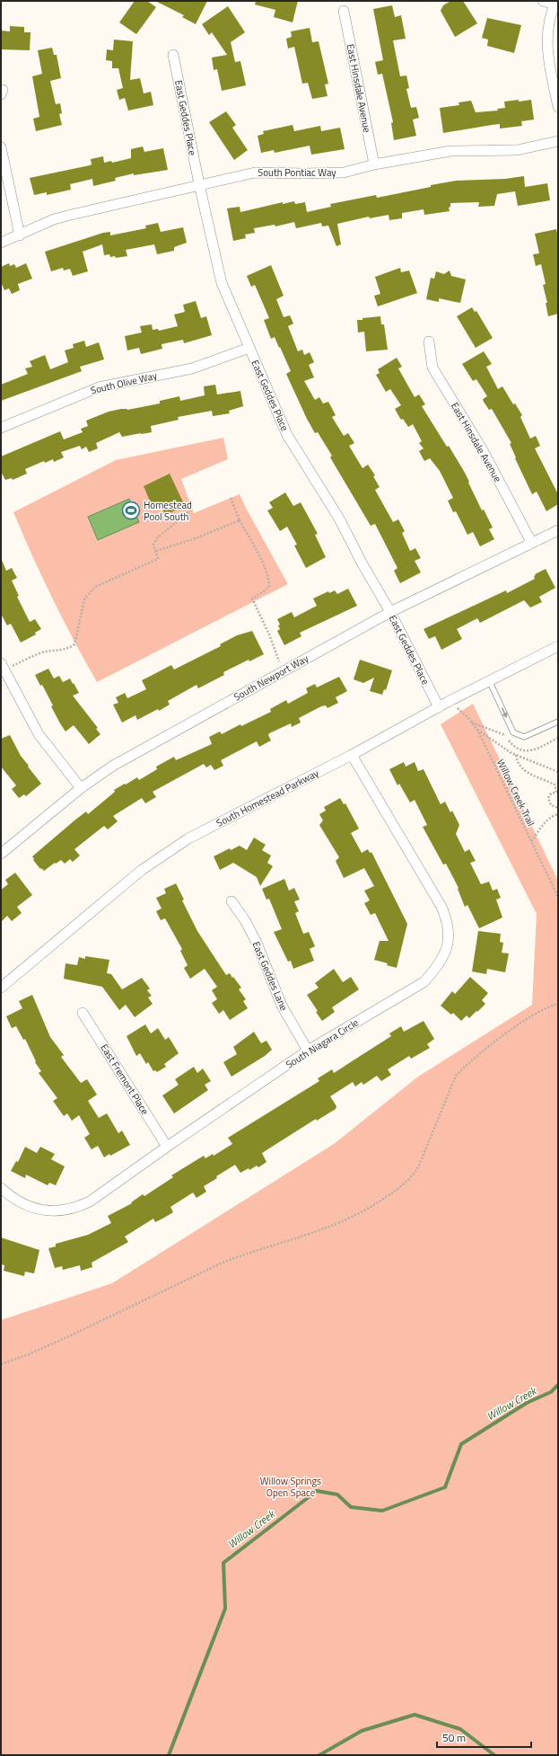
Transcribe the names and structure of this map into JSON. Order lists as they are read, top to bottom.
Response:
{
  "streets": {
    "street": [
      "East Hinsdale Avenue",
      "East Geddes Place",
      "South Pontiac Way",
      "South Olive Way",
      "South Newport Way",
      "South Homestead Parkway",
      "East Geddes Lane",
      "South Niagara Circle",
      "East Fremont Place"
    ],
    "path": ["Willow Creek Trail"]
  },
  "crossings": [
    ["East Hinsdale Avenue", "South Pontiac Way"],
    ["East Hinsdale Avenue", "South Newport Way"],
    ["East Geddes Place", "South Pontiac Way"],
    ["East Geddes Place", "South Olive Way"],
    ["East Geddes Place", "South Newport Way"],
    ["East Geddes Place", "South Homestead Parkway"],
    ["Willow Creek Trail", "South Homestead Parkway"],
    ["South Homestead Parkway", "South Niagara Circle"],
    ["East Geddes Lane", "South Niagara Circle"],
    ["South Niagara Circle", "East Fremont Place"]
  ],
  "water": ["Willow Creek"],
  "parks": ["Willow Springs Open Space"],
  "places": {
    "sports": ["Homestead Pool South"]
  },
  "scale_bar": "50 m"
}
